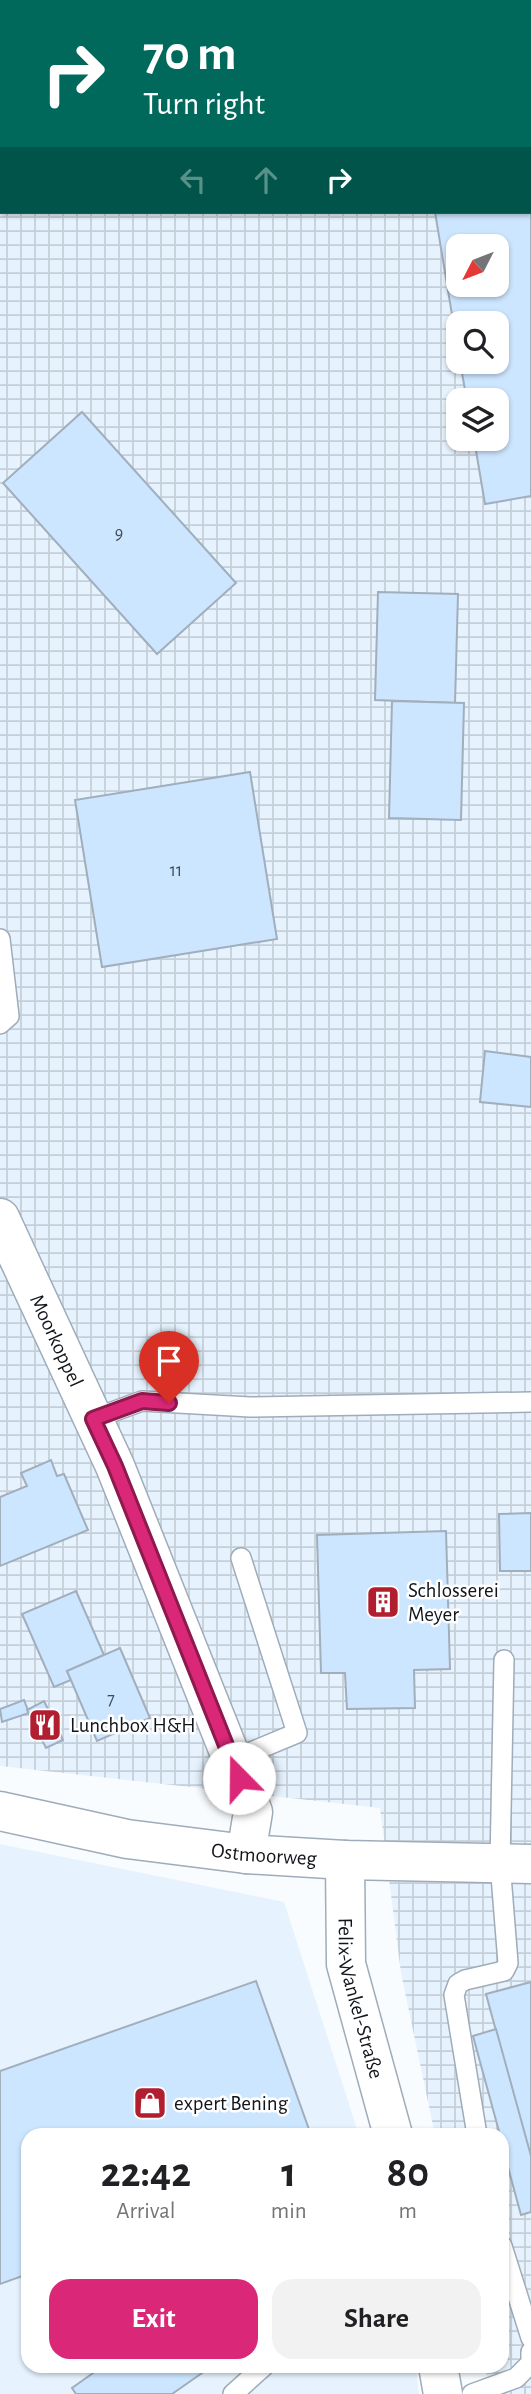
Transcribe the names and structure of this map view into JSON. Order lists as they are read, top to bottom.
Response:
{
  "streets": {
    "street": ["Moorkoppel", "Ostmoorweg", "Felix-Wankel-Straße"]
  },
  "crossings": [
    ["Moorkoppel", "Ostmoorweg"],
    ["Ostmoorweg", "Felix-Wankel-Straße"]
  ],
  "places": {
    "building": ["Schlosserei Meyer"],
    "restaurant": ["Lunchbox H&H"],
    "shop": ["expert Bening"]
  },
  "house_numbers": ["9", "11", "7"],
  "north": "bottom left",
  "page": {
    "turn": ["70 m", "Turn right"],
    "eta": [
      "22:42",
      "Arrival",
      "1",
      "min",
      "80",
      "m"
    ],
    "buttons": ["Exit", "Share"]
  }
}
